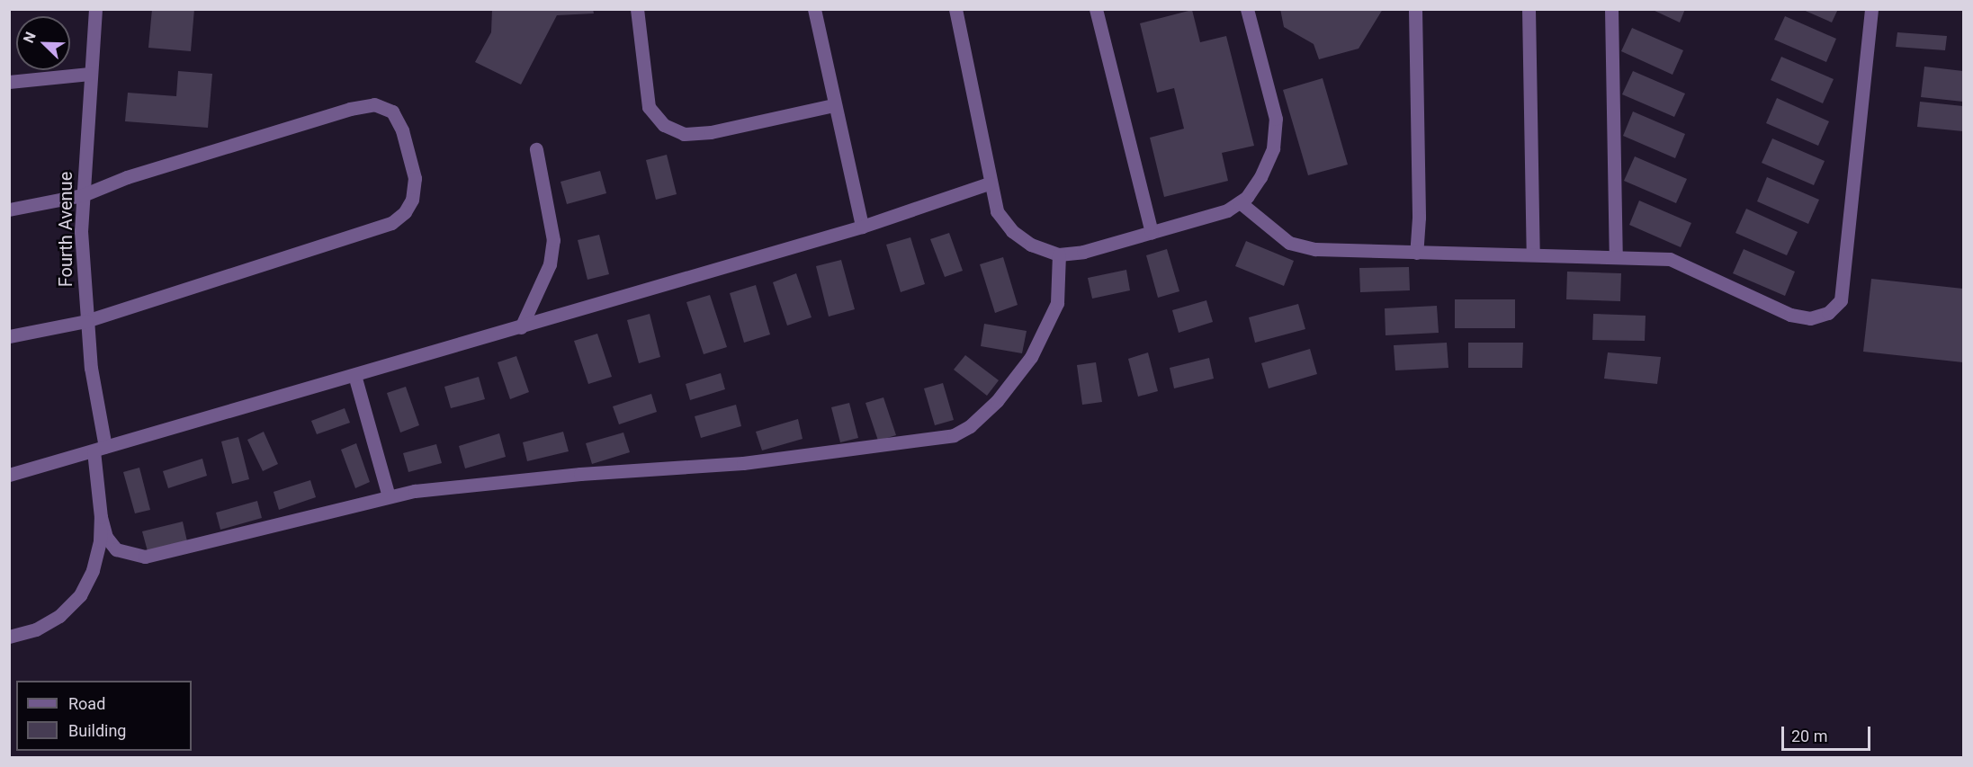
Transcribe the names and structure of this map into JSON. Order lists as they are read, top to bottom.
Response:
{
  "streets": {
    "lane": ["Fourth Avenue"]
  },
  "legend": ["Road", "Building"],
  "scale_bar": "20 m",
  "north": "top left"
}
